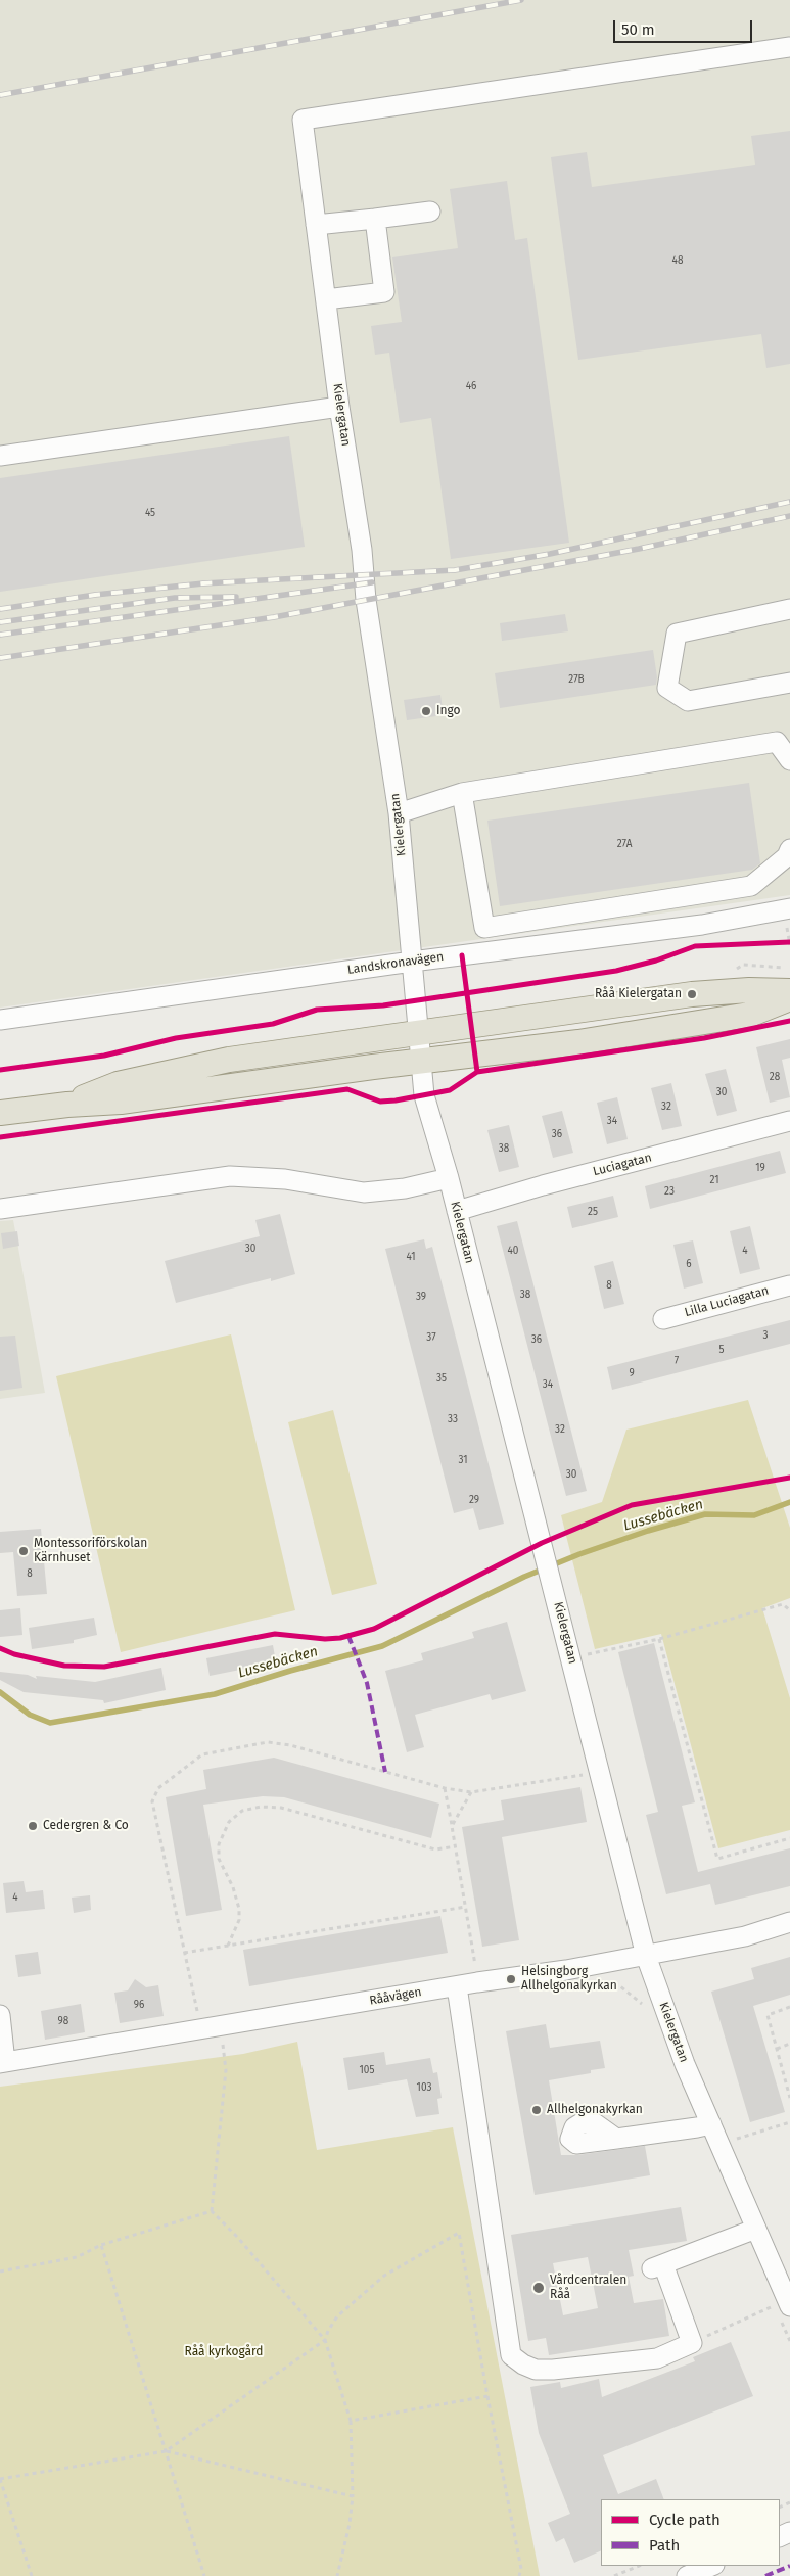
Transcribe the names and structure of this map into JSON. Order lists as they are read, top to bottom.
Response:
{
  "streets": {
    "street": [
      "Kielergatan",
      "Landskronavägen",
      "Luciagatan",
      "Lilla Luciagatan",
      "Rååvägen"
    ]
  },
  "crossings": [
    ["Kielergatan", "Landskronavägen"],
    ["Kielergatan", "Luciagatan"],
    ["Kielergatan", "Rååvägen"]
  ],
  "water": ["Lussebäcken"],
  "parks": ["Råå kyrkogård"],
  "places": [
    "Ingo",
    "Råå Kielergatan",
    "Montessoriförskolan Kärnhuset",
    "Cedergren & Co",
    "Helsingborg Allhelgonakyrkan",
    "Allhelgonakyrkan",
    "Vårdcentralen Råå"
  ],
  "house_numbers": [
    "48",
    "46",
    "45",
    "27B",
    "27A",
    "28",
    "30",
    "32",
    "34",
    "36",
    "38",
    "19",
    "21",
    "23",
    "25",
    "30",
    "40",
    "4",
    "41",
    "6",
    "8",
    "38",
    "39",
    "3",
    "37",
    "36",
    "5",
    "7",
    "9",
    "35",
    "34",
    "33",
    "32",
    "31",
    "30",
    "29",
    "8",
    "4",
    "96",
    "98",
    "105",
    "103"
  ],
  "legend": ["Cycle path", "Path"],
  "scale_bar": "50 m"
}
